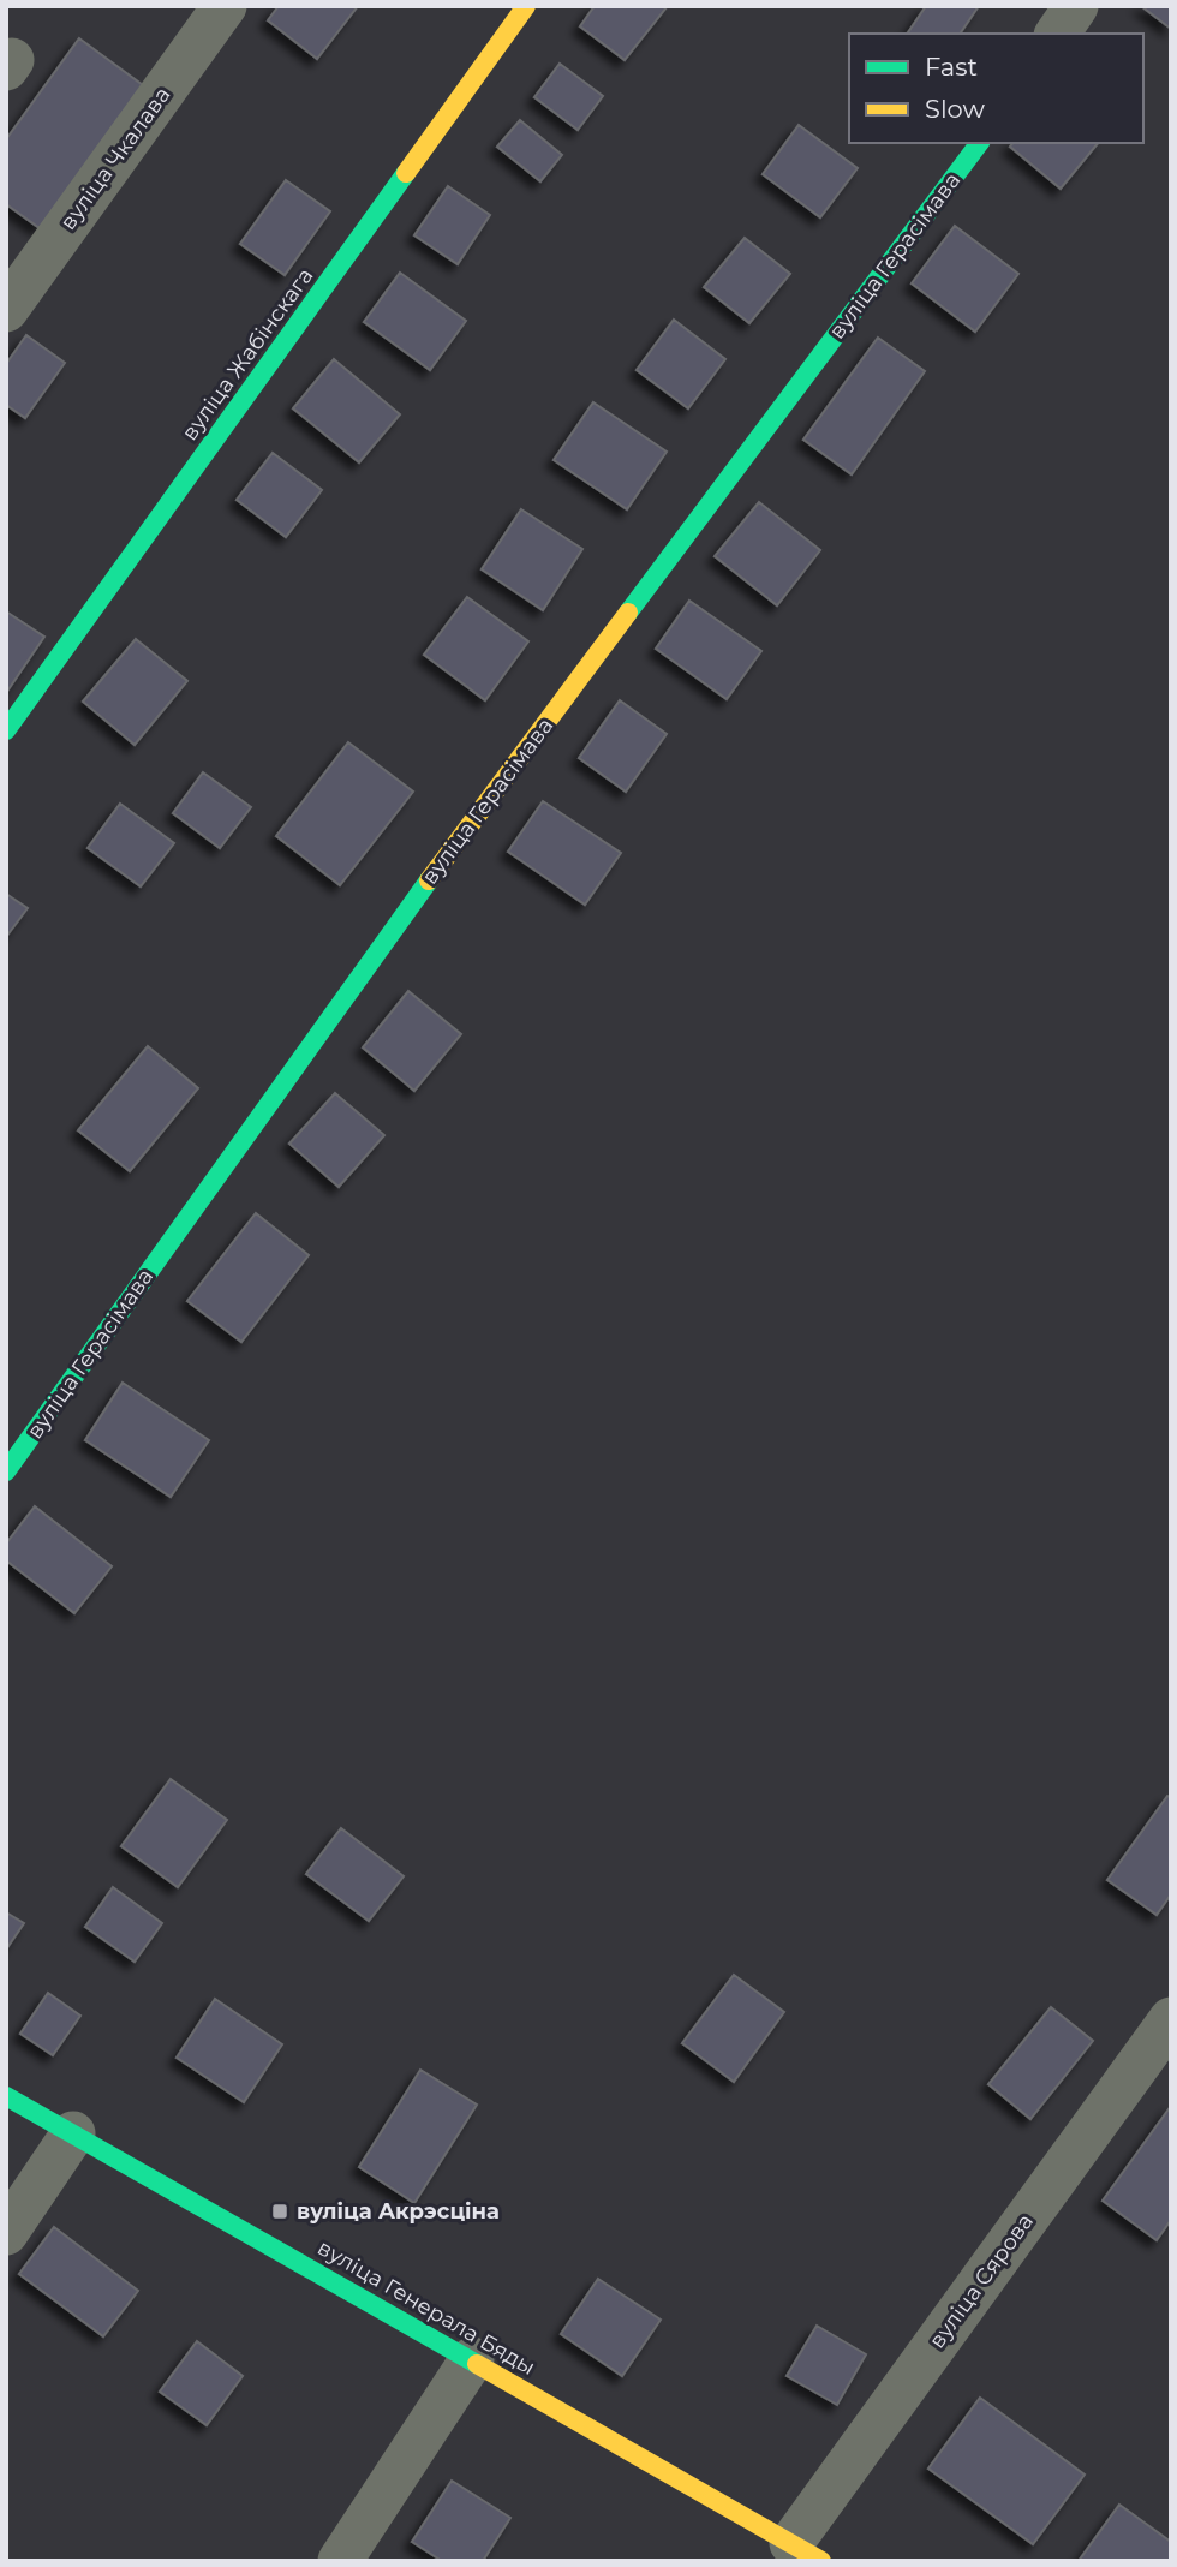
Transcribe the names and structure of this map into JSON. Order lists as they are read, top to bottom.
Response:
{
  "streets": {
    "street": [
      "вуліца Чкалава",
      "вуліца Герасімава",
      "вуліца Жабінскага",
      "вуліца Сярова",
      "вуліца Генерала Бяды"
    ]
  },
  "crossings": [
    ["вуліца Сярова", "вуліца Генерала Бяды"]
  ],
  "places": {
    "transit": ["вуліца Акрэсціна"]
  },
  "legend": ["Fast", "Slow"]
}
